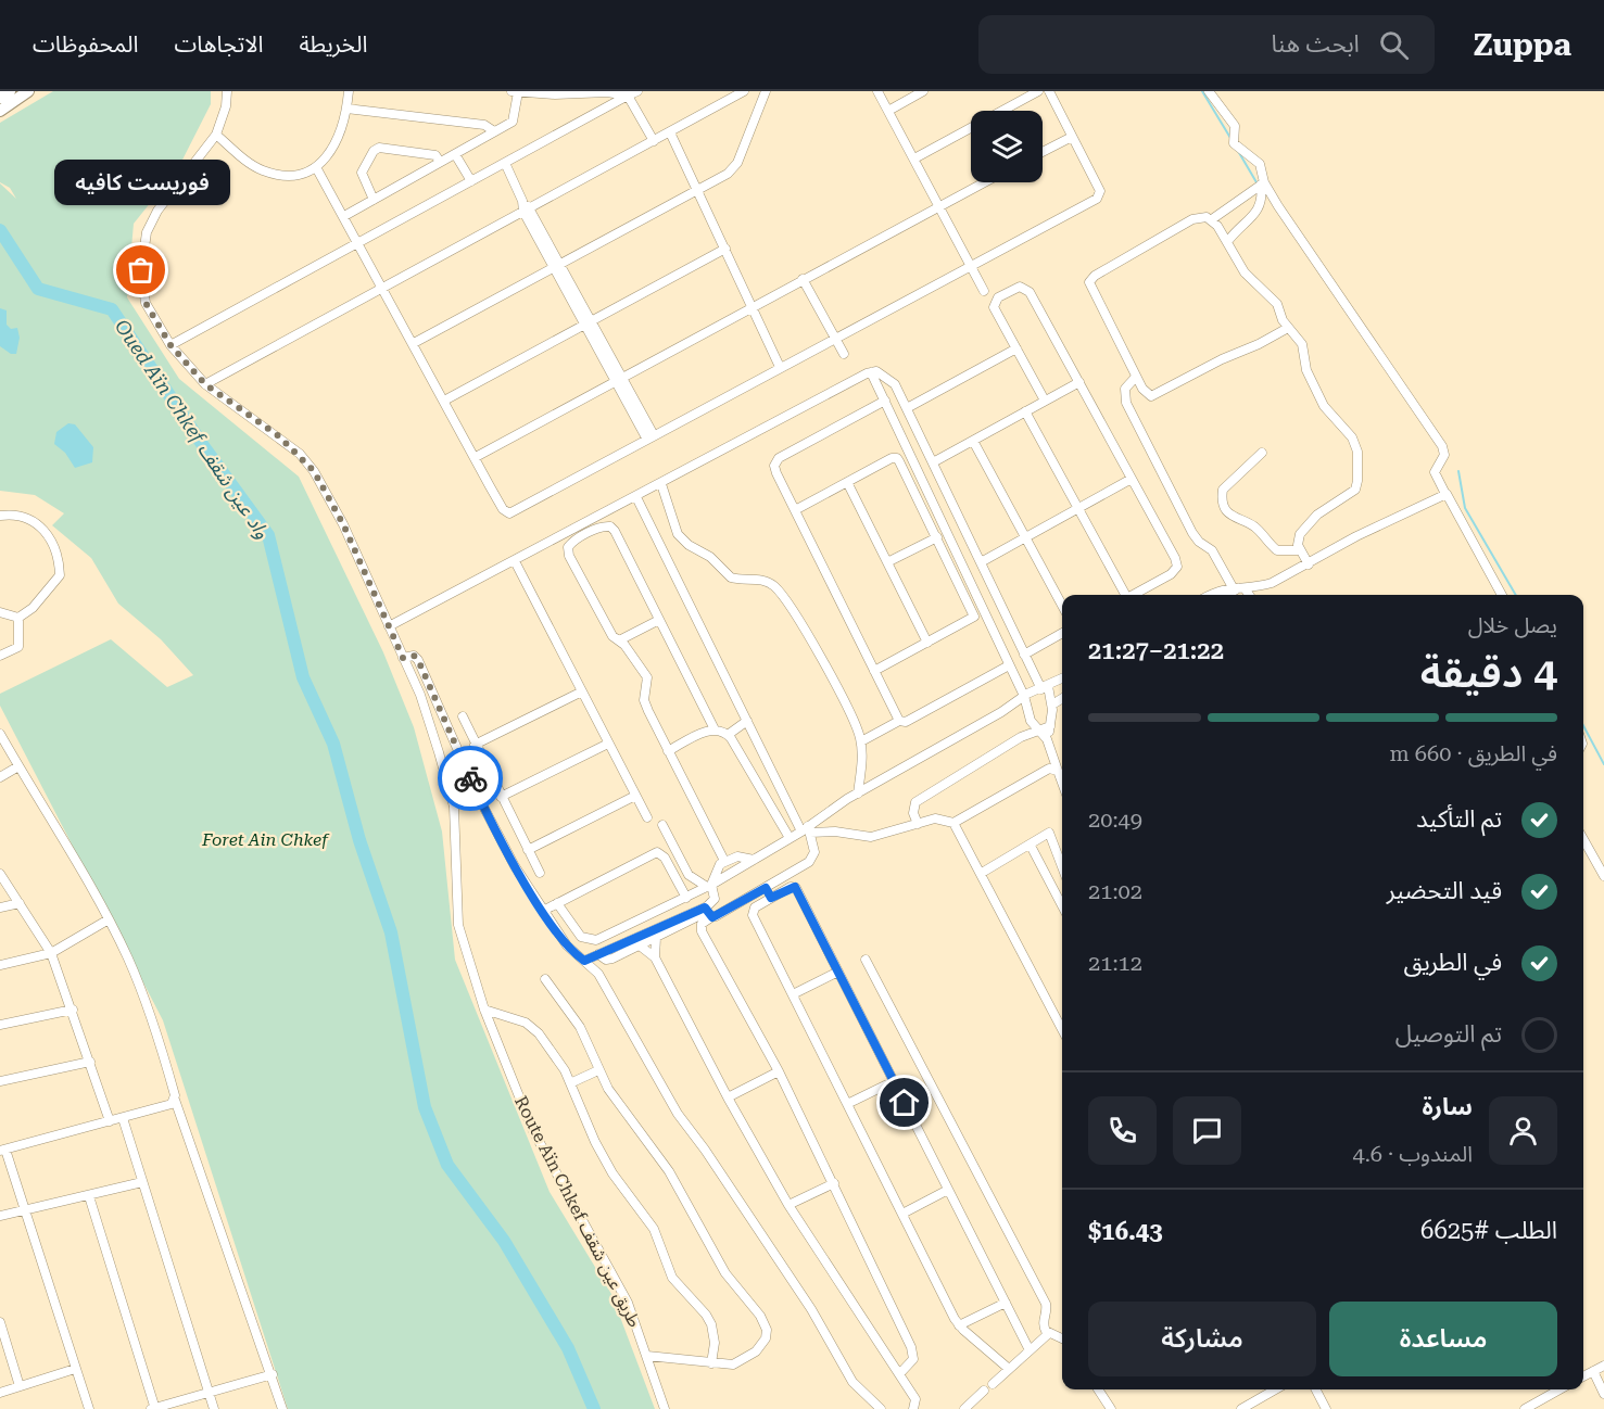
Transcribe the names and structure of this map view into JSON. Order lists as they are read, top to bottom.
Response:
{
  "streets": {
    "street": ["Route Aïn Chkef طريق عين شقف"]
  },
  "water": ["Oued Aïn Chkef واد عين شقف"],
  "parks": ["Foret Ain Chkef"],
  "places": ["فوريست كافيه"],
  "page": {
    "header": "Zuppa",
    "search": "ابحث هنا",
    "nav": ["الخريطة", "الاتجاهات", "المحفوظات"],
    "bubble": "فوريست كافيه",
    "heading": ["4 دقيقة", "يصل خلال", "21:22–21:27"],
    "panel": [
      "سارة",
      "المندوب · 4.6",
      "الطلب #6625",
      "$16.43"
    ],
    "bar": "في الطريق · 660 m",
    "list": [
      ["تم التأكيد", "20:49"],
      ["قيد التحضير", "21:02"],
      ["في الطريق", "21:12"],
      "تم التوصيل"
    ],
    "buttons": ["مساعدة", "مشاركة"]
  }
}
